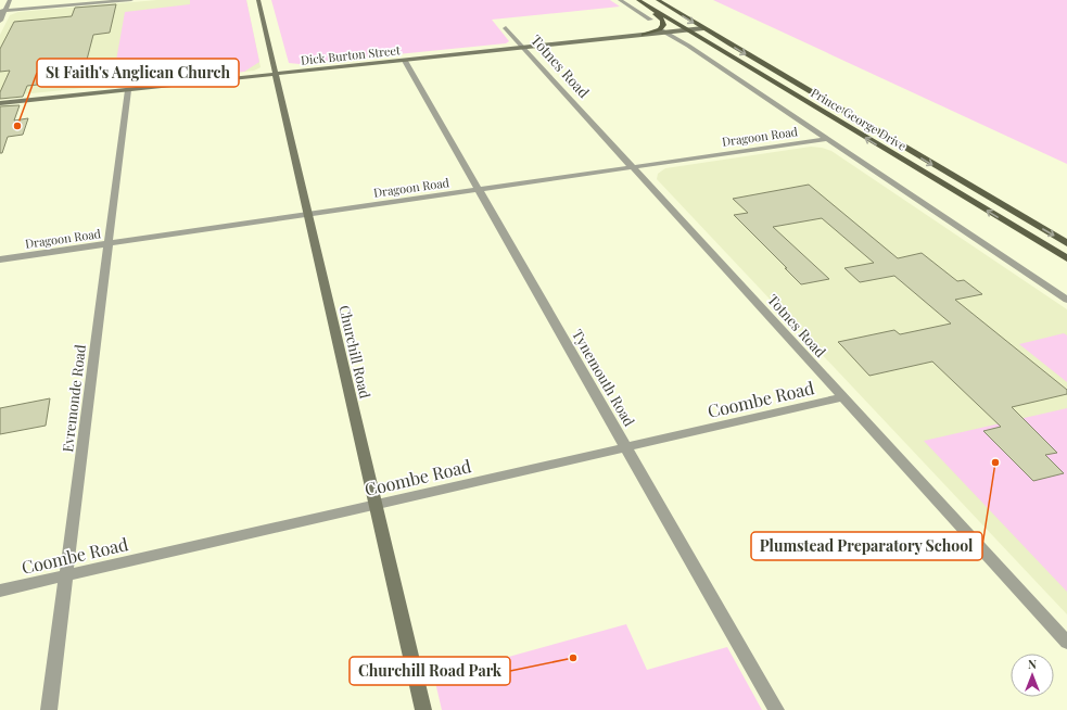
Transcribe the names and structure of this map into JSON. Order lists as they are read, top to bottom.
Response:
{
  "streets": {
    "main road": ["Prince George Drive"],
    "street": [
      "Dick Burton Street",
      "Totnes Road",
      "Dragoon Road",
      "Churchill Road",
      "Tynemouth Road",
      "Evremonde Road",
      "Coombe Road"
    ]
  },
  "crossings": [
    ["Dick Burton Street", "Totnes Road"],
    ["Dick Burton Street", "Prince George Drive"],
    ["Dick Burton Street", "Churchill Road"],
    ["Dick Burton Street", "Tynemouth Road"],
    ["Dick Burton Street", "Evremonde Road"],
    ["Totnes Road", "Dragoon Road"],
    ["Totnes Road", "Coombe Road"],
    ["Dragoon Road", "Churchill Road"],
    ["Dragoon Road", "Tynemouth Road"],
    ["Dragoon Road", "Evremonde Road"],
    ["Churchill Road", "Coombe Road"],
    ["Tynemouth Road", "Coombe Road"],
    ["Evremonde Road", "Coombe Road"]
  ],
  "places": ["St Faith's Anglican Church", "Plumstead Preparatory School", "Churchill Road Park"],
  "north": "top"
}
